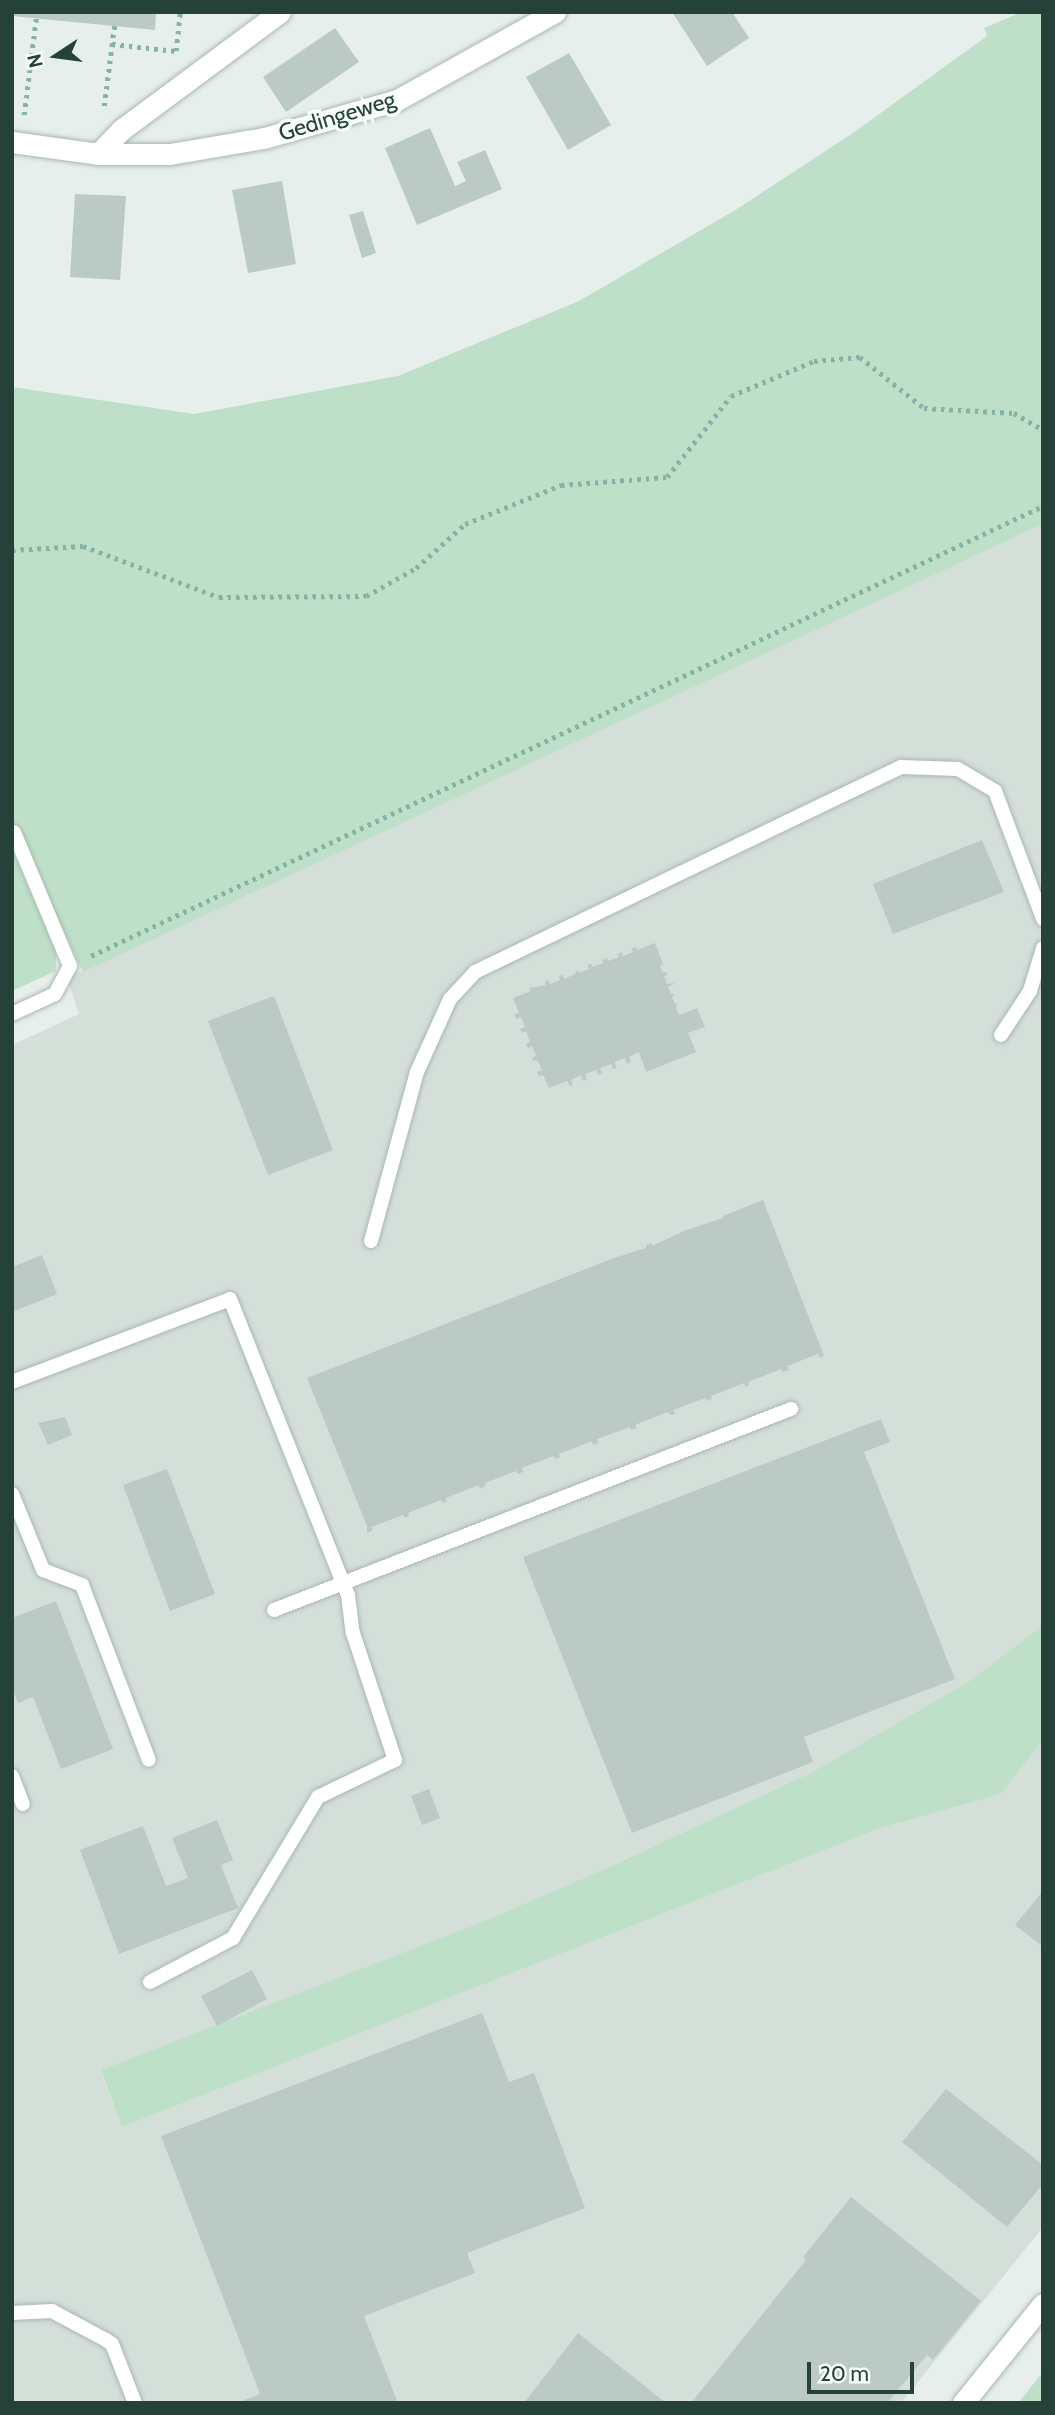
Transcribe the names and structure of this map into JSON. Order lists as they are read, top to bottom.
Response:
{
  "streets": {
    "street": ["Gedingeweg"]
  },
  "scale_bar": "20 m",
  "north": "left"
}
